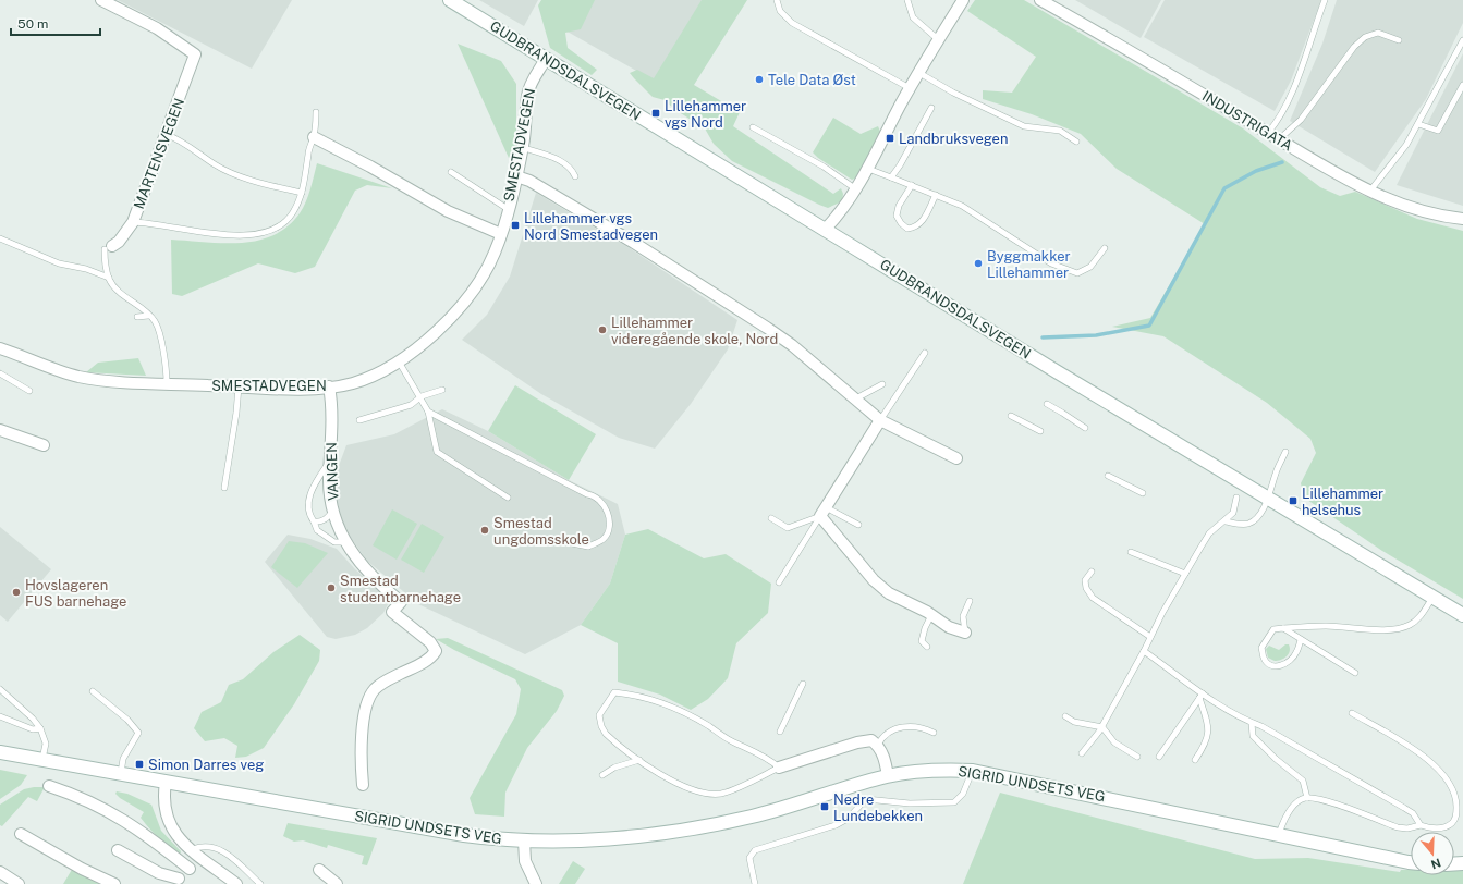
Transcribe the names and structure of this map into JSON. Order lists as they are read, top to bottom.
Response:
{
  "streets": {
    "street": [
      "GUDBRANDSDALSVEGEN",
      "INDUSTRIGATA",
      "SMESTADVEGEN",
      "MARTENSVEGEN",
      "VANGEN",
      "SIGRID UNDSETS VEG"
    ]
  },
  "crossings": [
    ["GUDBRANDSDALSVEGEN", "SMESTADVEGEN"],
    ["SMESTADVEGEN", "VANGEN"]
  ],
  "places": {
    "other": [
      "Tele Data Øst",
      "Byggmakker Lillehammer",
      "Lillehammer videregående skole, Nord",
      "Smestad ungdomsskole",
      "Smestad studentbarnehage",
      "Hovslageren FUS barnehage"
    ],
    "transit": [
      "Lillehammer vgs Nord",
      "Landbruksvegen",
      "Lillehammer vgs Nord Smestadvegen",
      "Lillehammer helsehus",
      "Simon Darres veg",
      "Nedre Lundebekken"
    ]
  },
  "scale_bar": "50 m",
  "north": "bottom"
}
